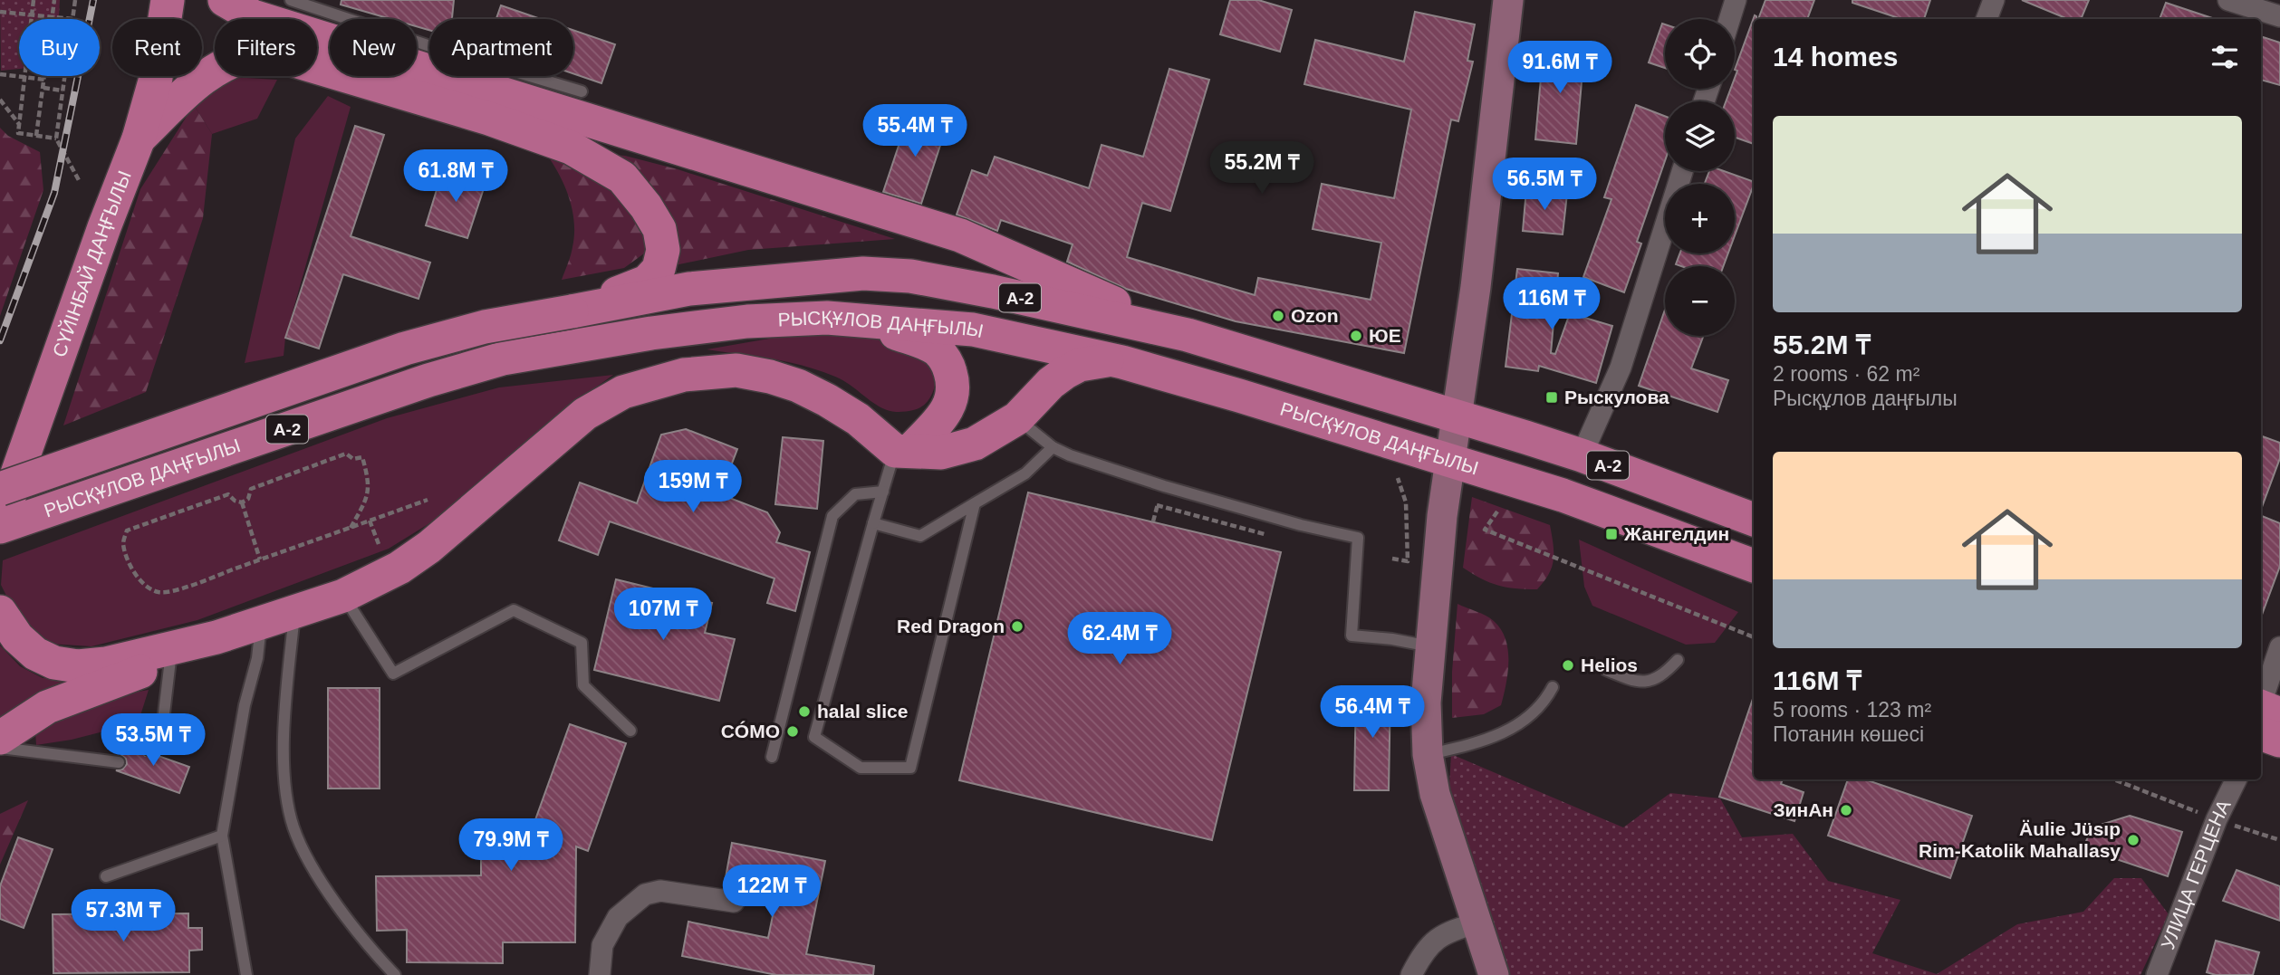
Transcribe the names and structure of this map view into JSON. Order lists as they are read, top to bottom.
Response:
{
  "streets": {
    "main road": ["СҮЙІНБАЙ ДАҢҒЫЛЫ", "A-2", "РЫСҚҰЛОВ ДАҢҒЫЛЫ"],
    "street": ["УЛИЦА ГЕРЦЕНА"]
  },
  "crossings": [
    ["СҮЙІНБАЙ ДАҢҒЫЛЫ", "РЫСҚҰЛОВ ДАҢҒЫЛЫ"]
  ],
  "places": {
    "other": [
      "Ozon",
      "ЮЕ",
      "Red Dragon",
      "Helios",
      "halal slice",
      "CÓMO",
      "ЗинАн",
      "Äulie Jüsıp Rim-Katolik Mahallasy"
    ],
    "transit": ["Рыскулова", "Жангелдин"]
  },
  "page": {
    "map_buttons": ["+", "−"],
    "chip": [
      "Buy",
      "Rent",
      "Filters",
      "New",
      "Apartment"
    ],
    "heading": "14 homes",
    "price": [
      "91.6M ₸",
      "55.4M ₸",
      "55.2M ₸",
      "61.8M ₸",
      "56.5M ₸",
      "116M ₸",
      "159M ₸",
      "107M ₸",
      "62.4M ₸",
      "56.4M ₸",
      "53.5M ₸",
      "79.9M ₸",
      "122M ₸",
      "57.3M ₸"
    ],
    "list": [
      {
        "name": "55.2M ₸",
        "note": "2 rooms · 62 m² · Рысқұлов даңғылы"
      },
      {
        "name": "116M ₸",
        "note": "5 rooms · 123 m² · Потанин көшесі"
      }
    ]
  }
}
